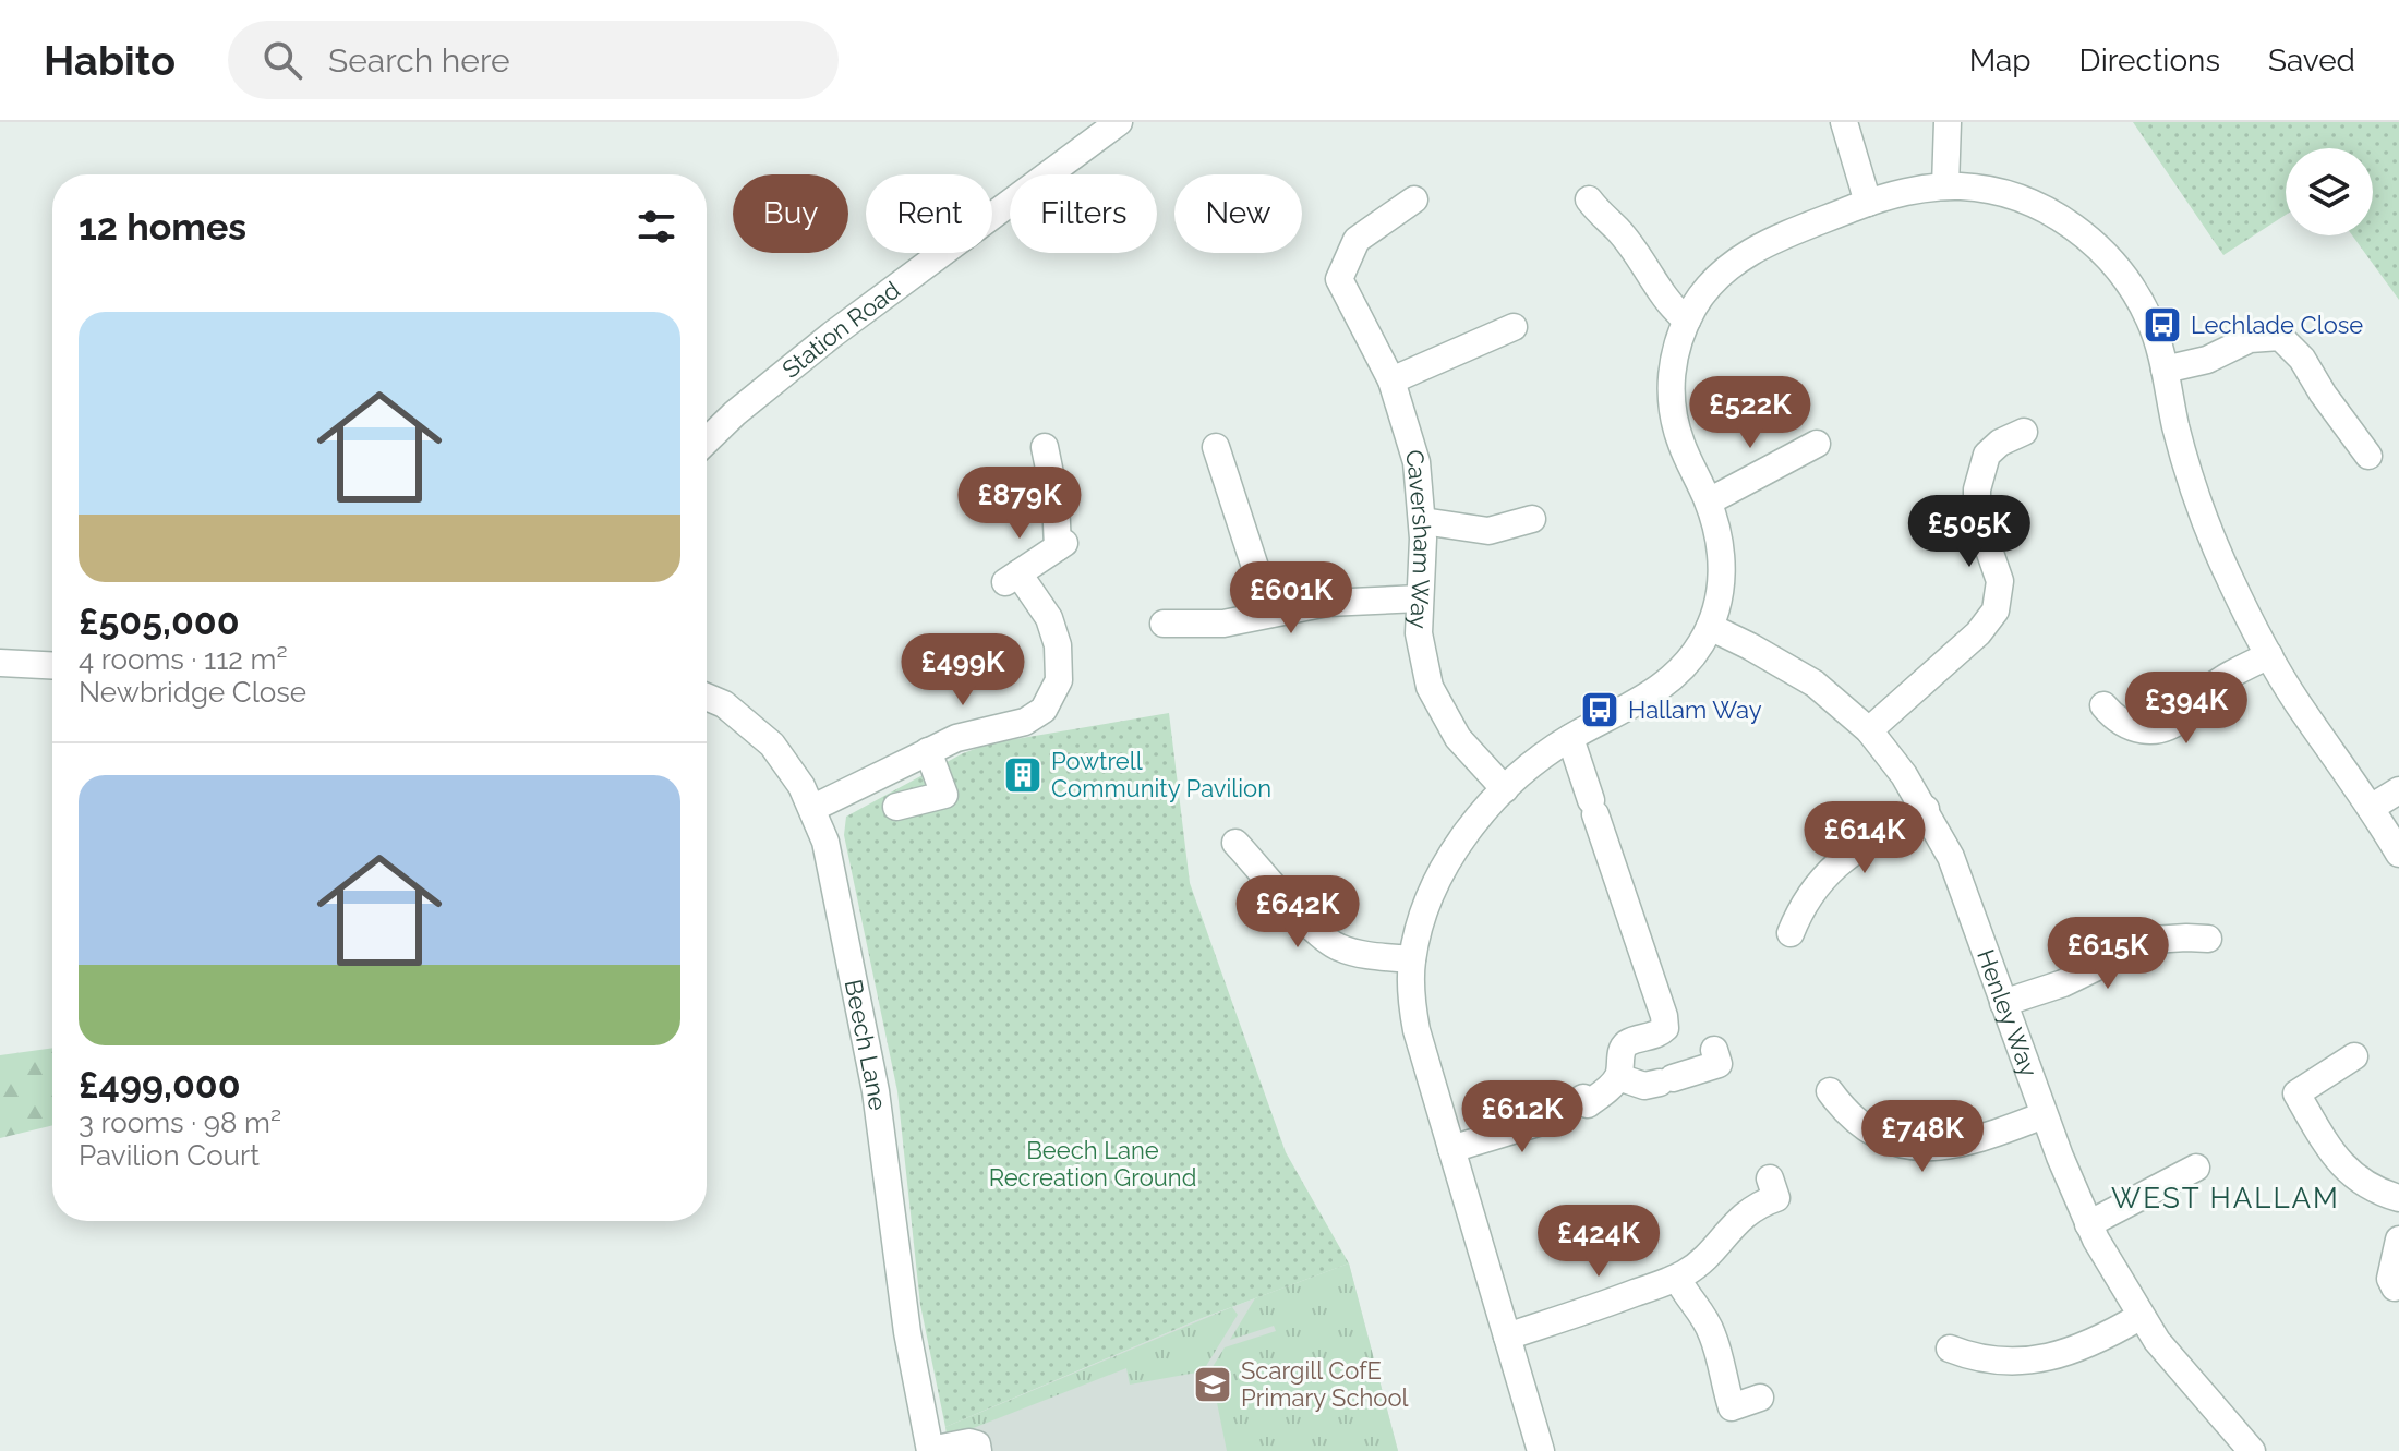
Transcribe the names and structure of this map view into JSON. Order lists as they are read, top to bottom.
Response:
{
  "streets": {
    "street": [
      "Station Road",
      "Caversham Way",
      "Henley Way",
      "Beech Lane"
    ]
  },
  "districts": ["WEST HALLAM"],
  "parks": ["Beech Lane Recreation Ground"],
  "places": {
    "bus stop": ["Lechlade Close", "Hallam Way"],
    "building": ["Powtrell Community Pavilion"],
    "school or university": ["Scargill CofE Primary School"]
  },
  "page": {
    "header": "Habito",
    "search": "Search here",
    "nav": ["Map", "Directions", "Saved"],
    "chip": [
      "Buy",
      "Rent",
      "Filters",
      "New"
    ],
    "heading": "12 homes",
    "list": [
      {
        "name": "£505,000",
        "note": "4 rooms · 112 m² · Newbridge Close"
      },
      {
        "name": "£499,000",
        "note": "3 rooms · 98 m² · Pavilion Court"
      }
    ],
    "price": [
      "£522K",
      "£879K",
      "£505K",
      "£601K",
      "£499K",
      "£394K",
      "£614K",
      "£642K",
      "£615K",
      "£612K",
      "£748K",
      "£424K"
    ]
  }
}
